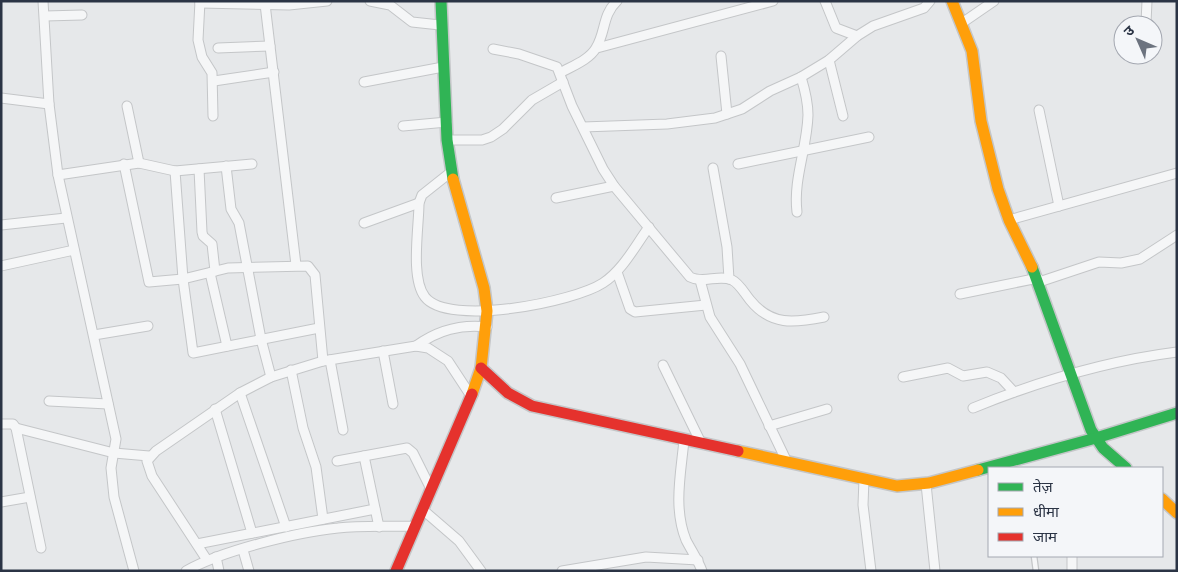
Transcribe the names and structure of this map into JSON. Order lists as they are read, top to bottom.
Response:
{
  "legend": ["तेज़", "धीमा", "जाम"],
  "north": "top left"
}
